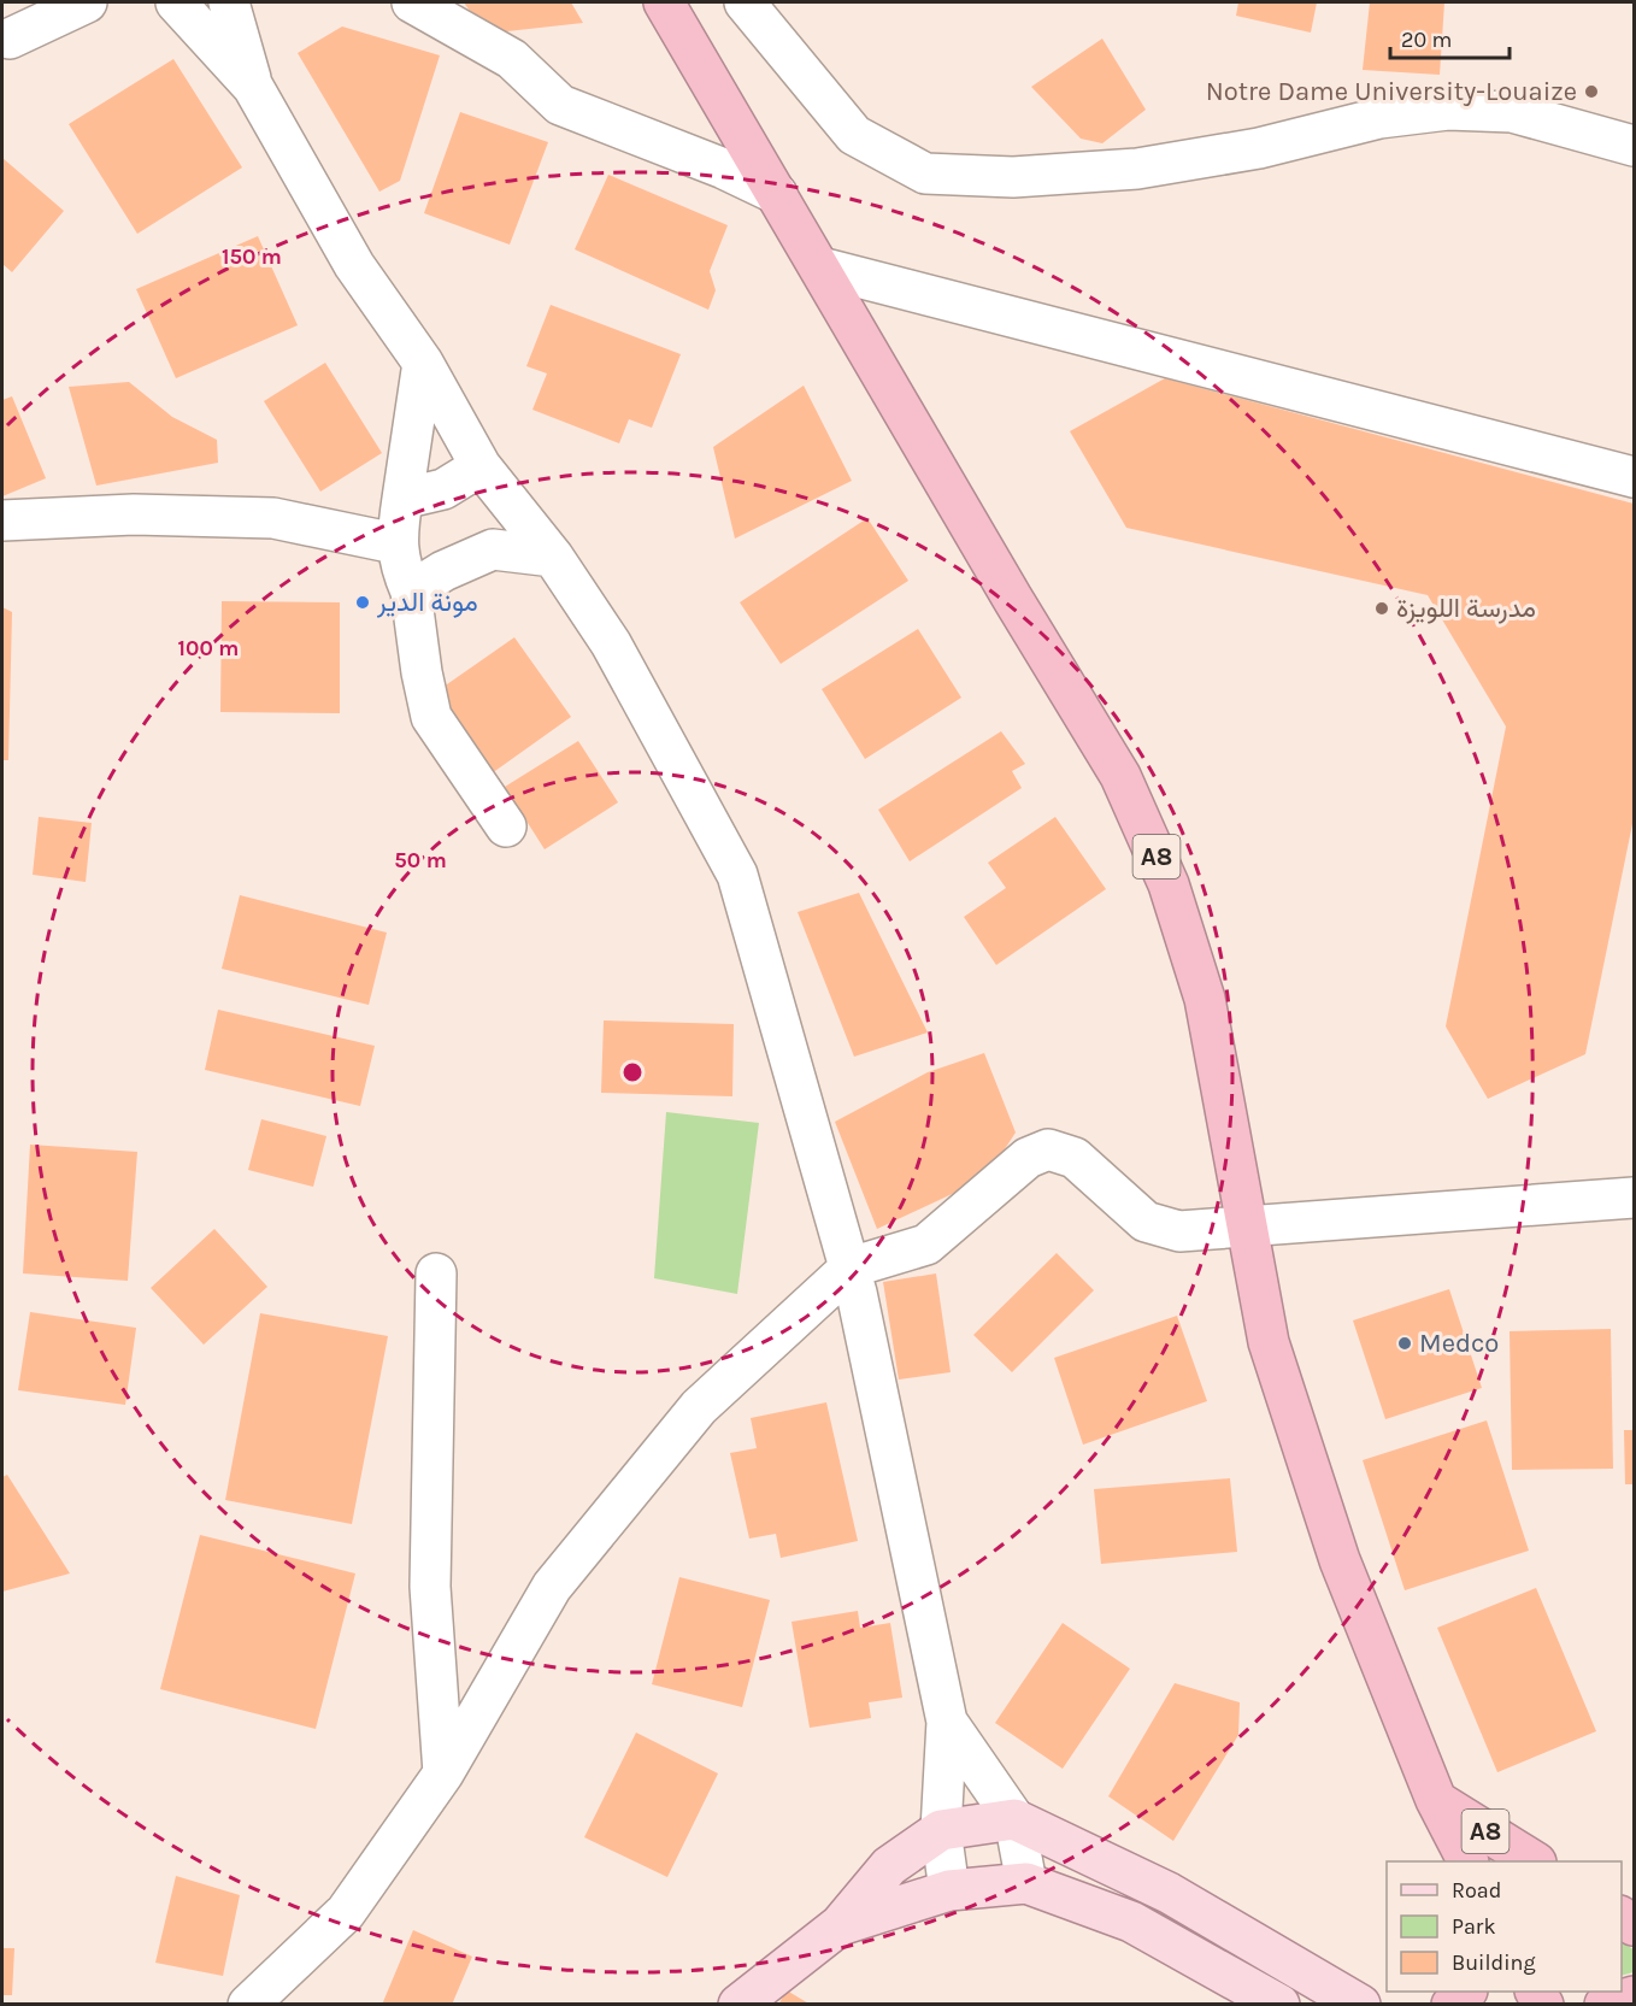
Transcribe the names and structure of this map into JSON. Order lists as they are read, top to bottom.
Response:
{
  "streets": {
    "highway": ["A8"]
  },
  "places": [
    "Notre Dame University-Louaize",
    "مونة الدير",
    "مدرسة اللويزة",
    "Medco"
  ],
  "legend": ["Road", "Park", "Building"],
  "scale_bar": "20 m",
  "rings": ["150 m", "100 m", "50 m"]
}
